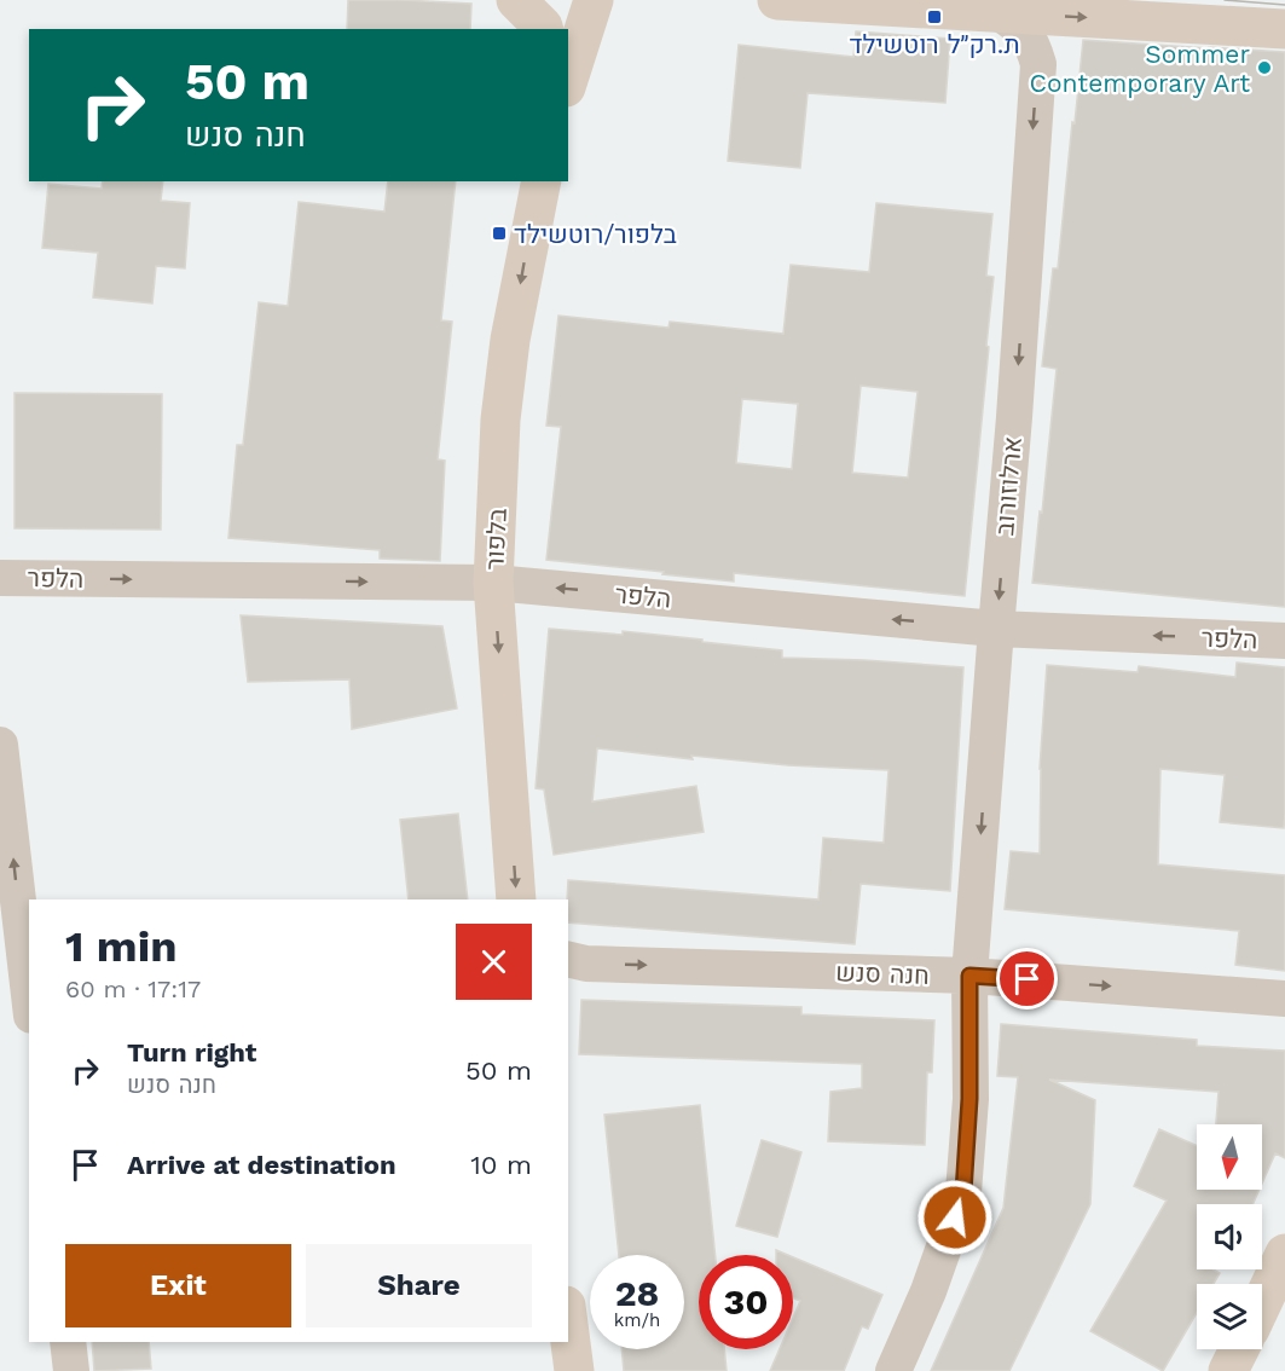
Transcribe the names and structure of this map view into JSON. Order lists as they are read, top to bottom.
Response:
{
  "streets": {
    "street": [
      "ארלוזורוב",
      "בלפור",
      "הלפר",
      "חנה סנש"
    ]
  },
  "crossings": [
    ["ארלוזורוב", "הלפר"],
    ["ארלוזורוב", "חנה סנש"],
    ["בלפור", "הלפר"]
  ],
  "one_way": ["ארלוזורוב", "בלפור", "חנה סנש"],
  "places": {
    "transit": ["ת.רק״ל רוטשילד", "בלפור/רוטשילד"],
    "other": ["Sommer Contemporary Art"]
  },
  "north": "bottom",
  "page": {
    "turn": ["50 m", "חנה סנש"],
    "heading": ["1 min", "60 m · 17:17"],
    "list": [
      {
        "name": "Turn right",
        "note": "חנה סנש",
        "value": "50 m"
      },
      {
        "name": "Arrive at destination",
        "value": "10 m"
      }
    ],
    "buttons": ["Exit", "Share"],
    "speed": "28 km/h",
    "limit": "30"
  }
}
